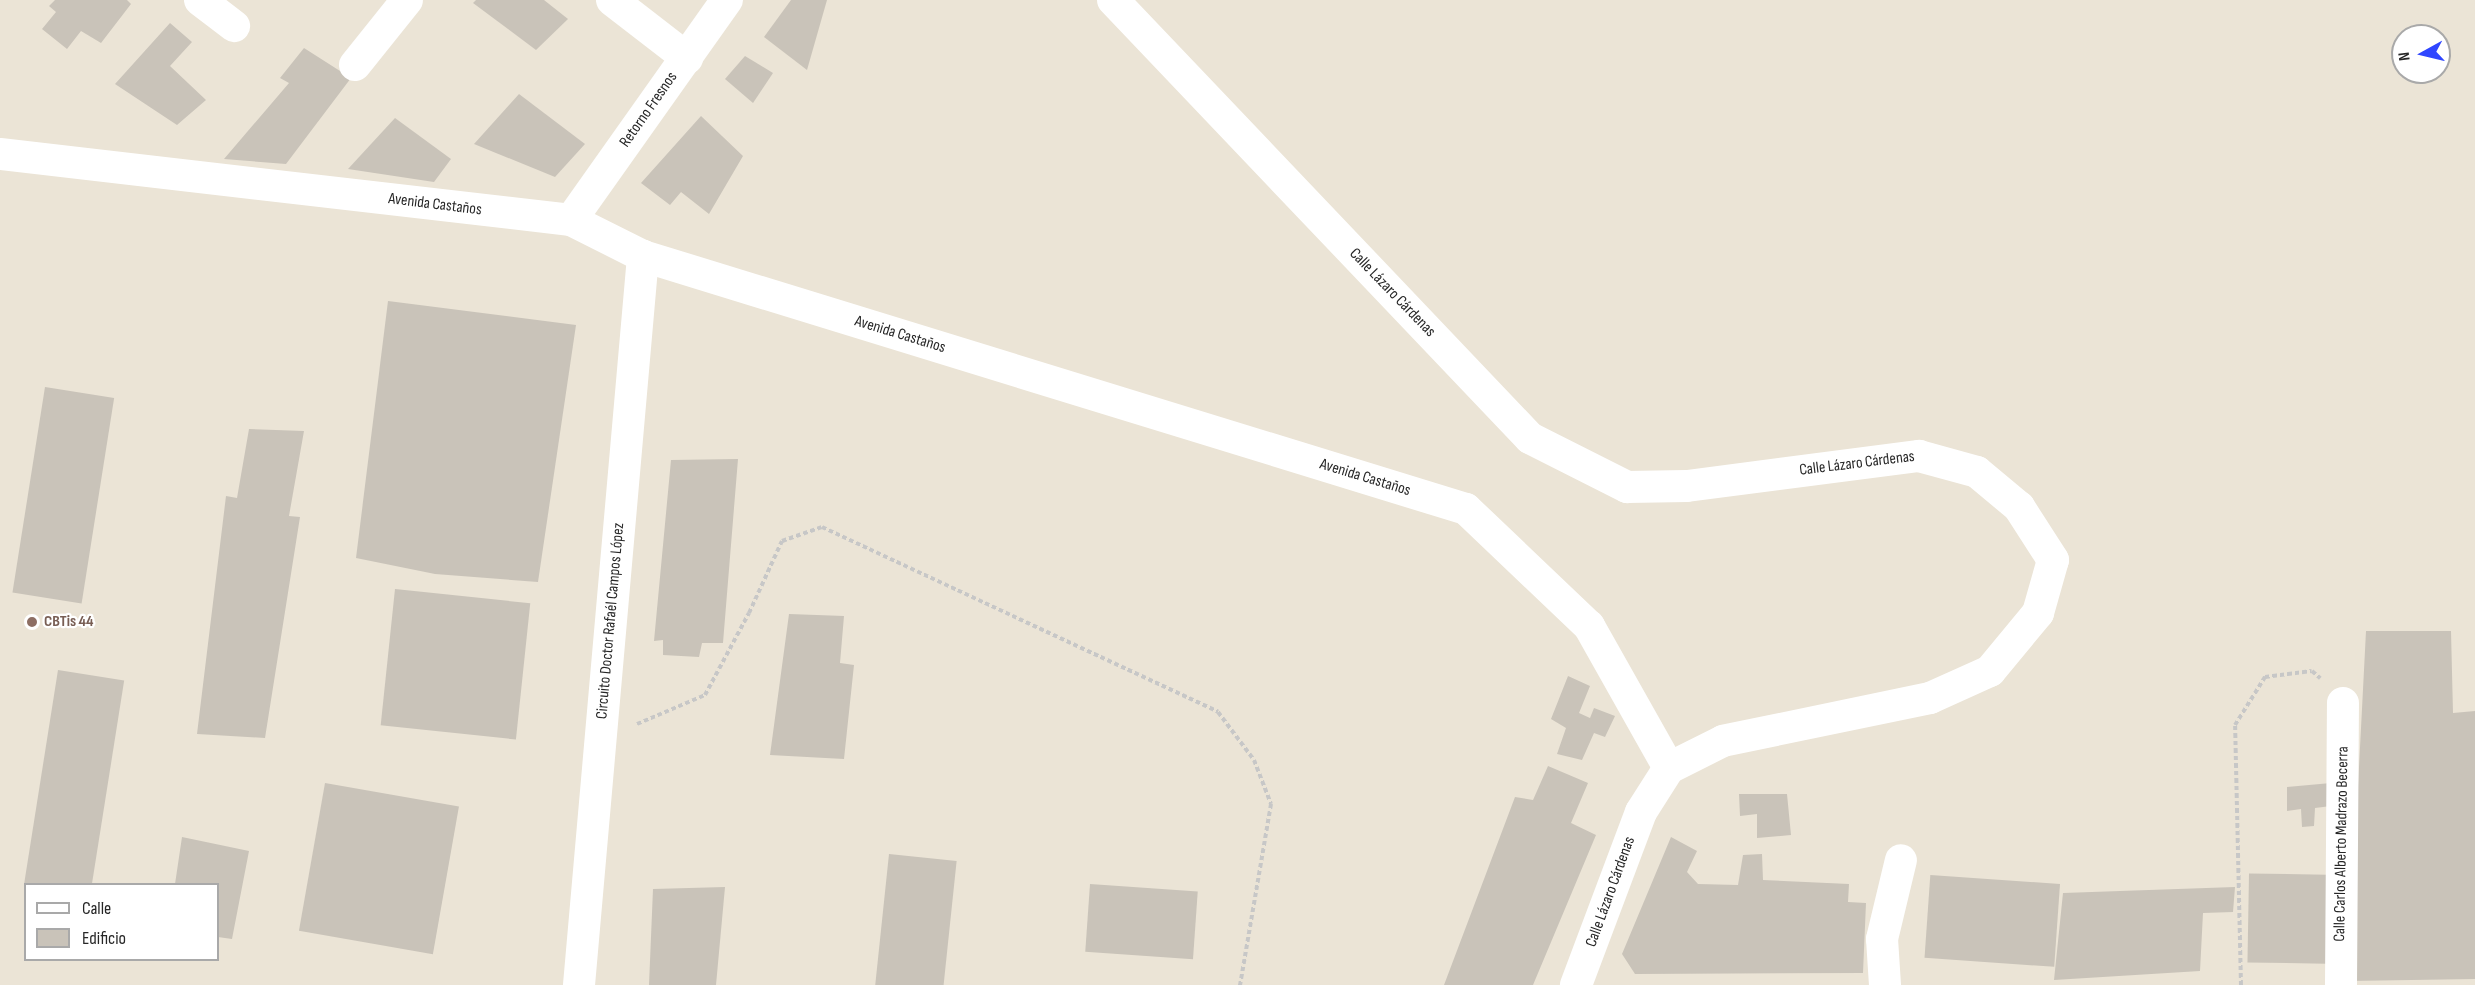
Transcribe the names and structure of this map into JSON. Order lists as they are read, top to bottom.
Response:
{
  "streets": {
    "street": [
      "Retorno Fresnos",
      "Avenida Castaños",
      "Calle Lázaro Cárdenas",
      "Circuito Doctor Rafaél Campos López",
      "Calle Carlos Alberto Madrazo Becerra"
    ]
  },
  "crossings": [
    ["Retorno Fresnos", "Avenida Castaños"],
    ["Avenida Castaños", "Calle Lázaro Cárdenas"],
    ["Avenida Castaños", "Circuito Doctor Rafaél Campos López"]
  ],
  "places": ["CBTis 44"],
  "legend": ["Calle", "Edificio"],
  "north": "left"
}
